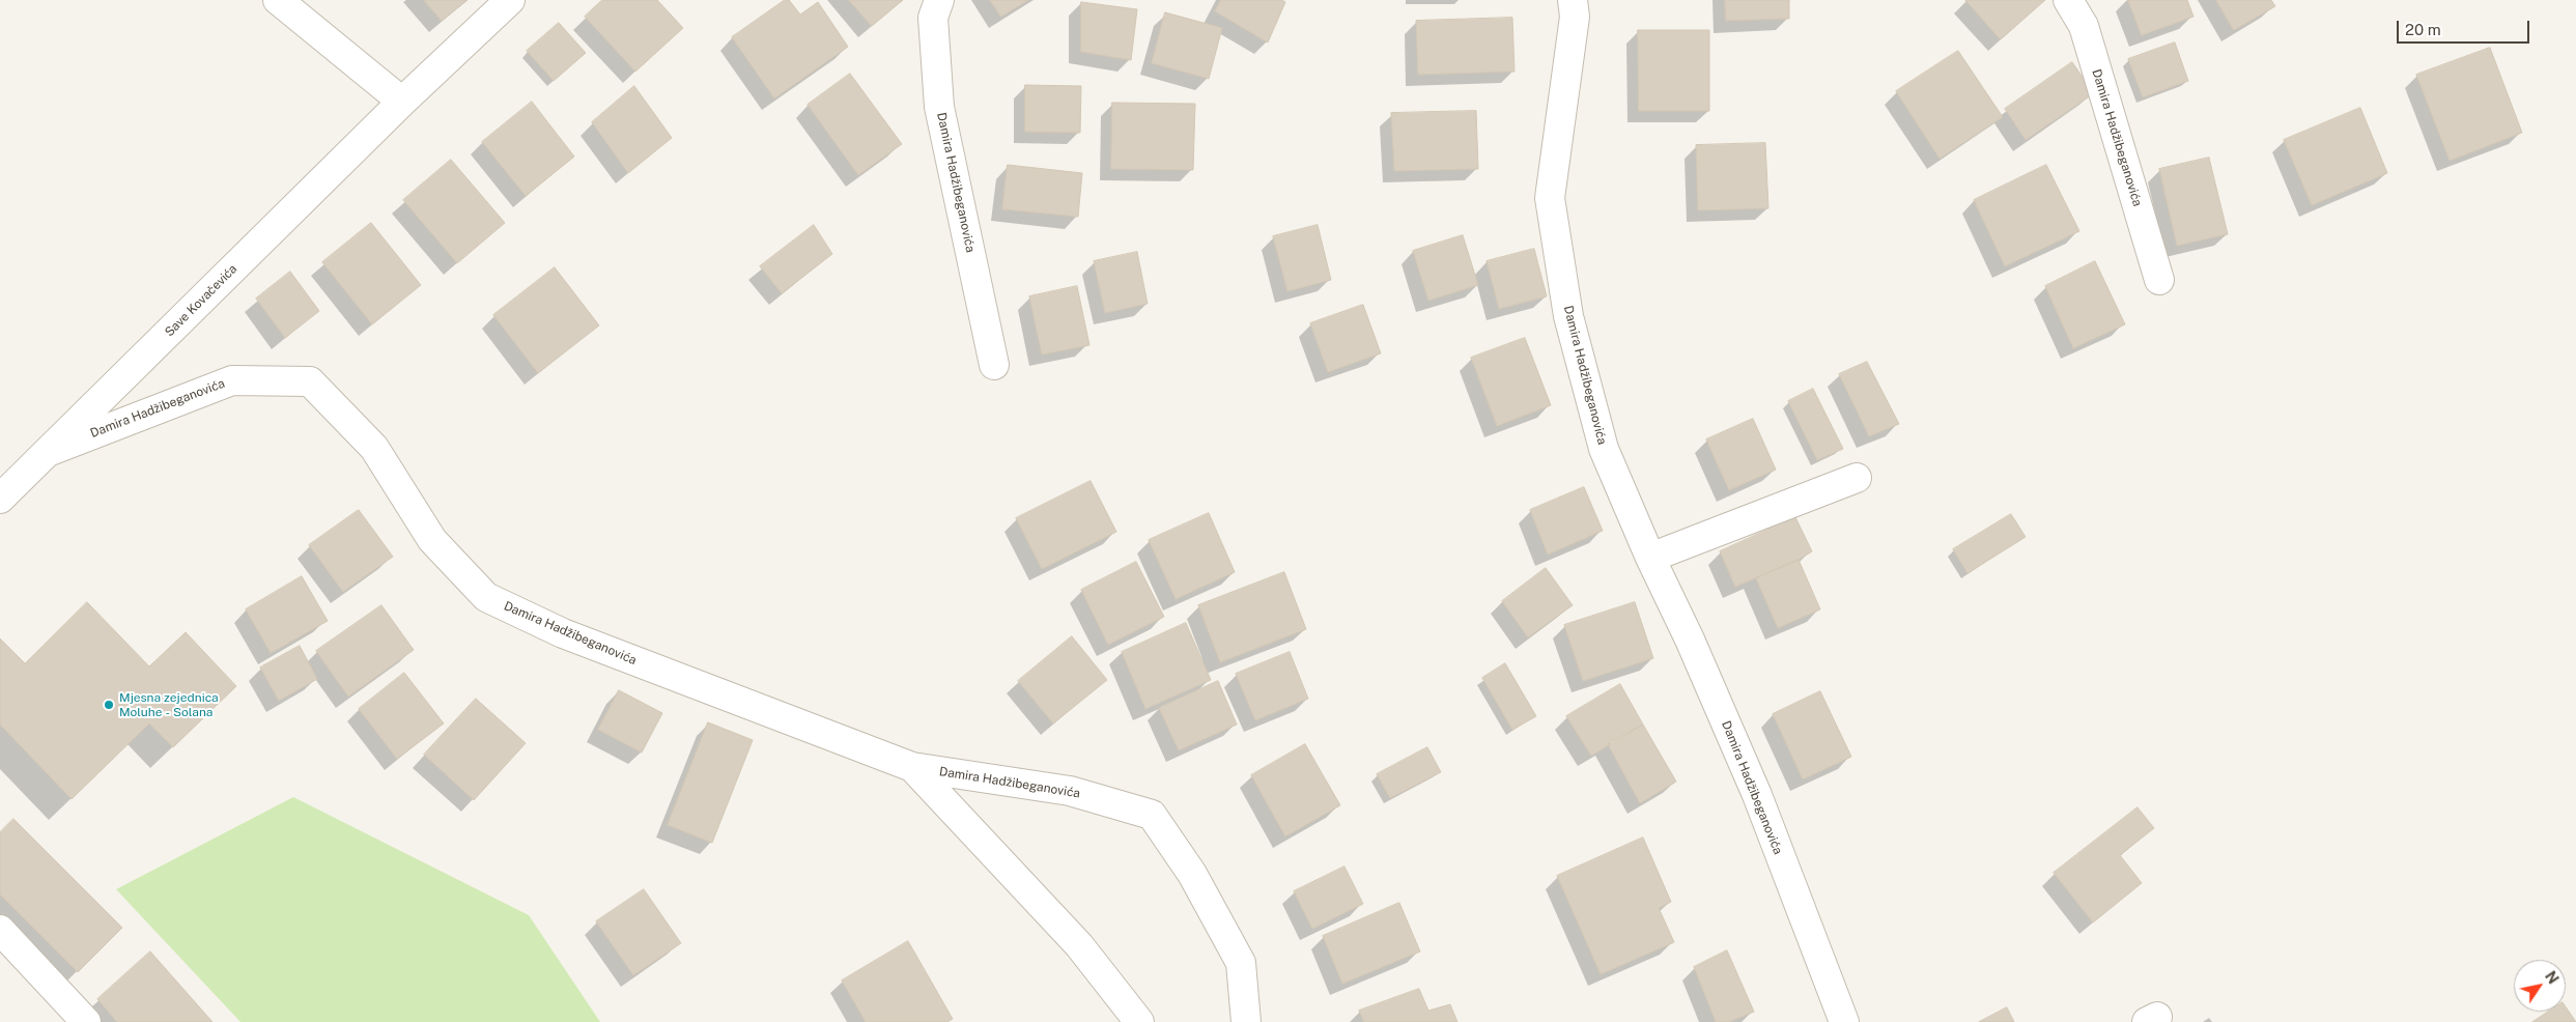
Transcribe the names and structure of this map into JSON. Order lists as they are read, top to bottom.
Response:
{
  "streets": {
    "street": ["Damira Hadžibeganovića", "Save Kovačevića"]
  },
  "crossings": [
    ["Damira Hadžibeganovića", "Save Kovačevića"]
  ],
  "places": ["Mjesna zejednica Moluhe - Solana"],
  "scale_bar": "20 m",
  "north": "top right"
}
